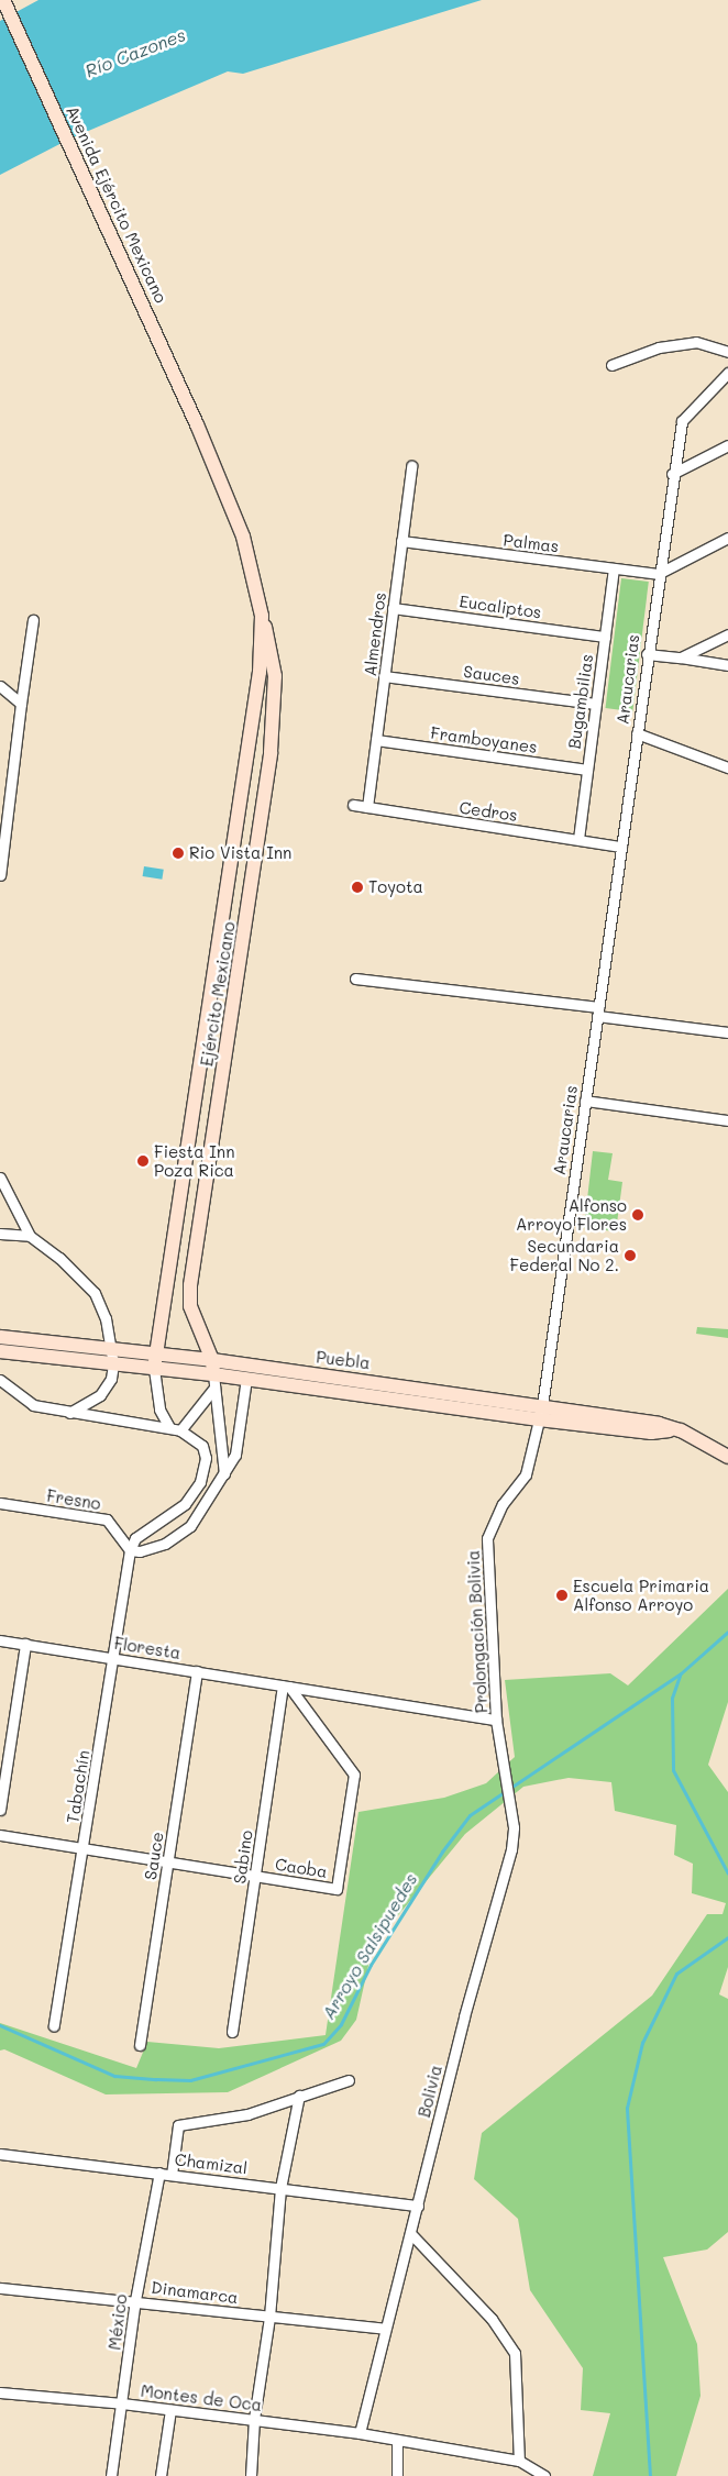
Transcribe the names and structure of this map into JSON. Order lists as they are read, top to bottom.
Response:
{
  "streets": {
    "main road": ["Avenida Ejército Mexicano", "Ejército Mexicano", "Puebla"],
    "street": [
      "Palmas",
      "Eucaliptos",
      "Almendros",
      "Sauces",
      "Araucarias",
      "Bugambilias",
      "Framboyanes",
      "Cedros",
      "Fresno",
      "Prolongación Bolivia",
      "Floresta",
      "Tabachín",
      "Sauce",
      "Sabino",
      "Caoba",
      "Bolivia",
      "Chamizal",
      "Dinamarca",
      "México",
      "Montes de Oca"
    ]
  },
  "crossings": [
    ["Avenida Ejército Mexicano", "Ejército Mexicano"],
    ["Palmas", "Almendros"],
    ["Palmas", "Araucarias"],
    ["Palmas", "Bugambilias"],
    ["Eucaliptos", "Almendros"],
    ["Eucaliptos", "Bugambilias"],
    ["Almendros", "Sauces"],
    ["Almendros", "Framboyanes"],
    ["Almendros", "Cedros"],
    ["Sauces", "Bugambilias"],
    ["Araucarias", "Cedros"],
    ["Araucarias", "Puebla"],
    ["Araucarias", "Prolongación Bolivia"],
    ["Bugambilias", "Framboyanes"],
    ["Bugambilias", "Cedros"],
    ["Ejército Mexicano", "Puebla"],
    ["Puebla", "Prolongación Bolivia"],
    ["Fresno", "Tabachín"],
    ["Prolongación Bolivia", "Floresta"],
    ["Prolongación Bolivia", "Bolivia"],
    ["Floresta", "Tabachín"],
    ["Floresta", "Sauce"],
    ["Floresta", "Sabino"],
    ["Floresta", "Caoba"],
    ["Tabachín", "Caoba"],
    ["Sauce", "Caoba"],
    ["Sabino", "Caoba"],
    ["Bolivia", "Chamizal"],
    ["Bolivia", "Dinamarca"],
    ["Bolivia", "Montes de Oca"],
    ["Chamizal", "México"],
    ["Dinamarca", "México"],
    ["México", "Montes de Oca"]
  ],
  "water": ["Río Cazones", "Arroyo Salsipuedes"],
  "places": [
    "Rio Vista Inn",
    "Toyota",
    "Fiesta Inn Poza Rica",
    "Alfonso Arroyo Flores",
    "Secundaria Federal No 2.",
    "Escuela Primaria Alfonso Arroyo"
  ]
}
